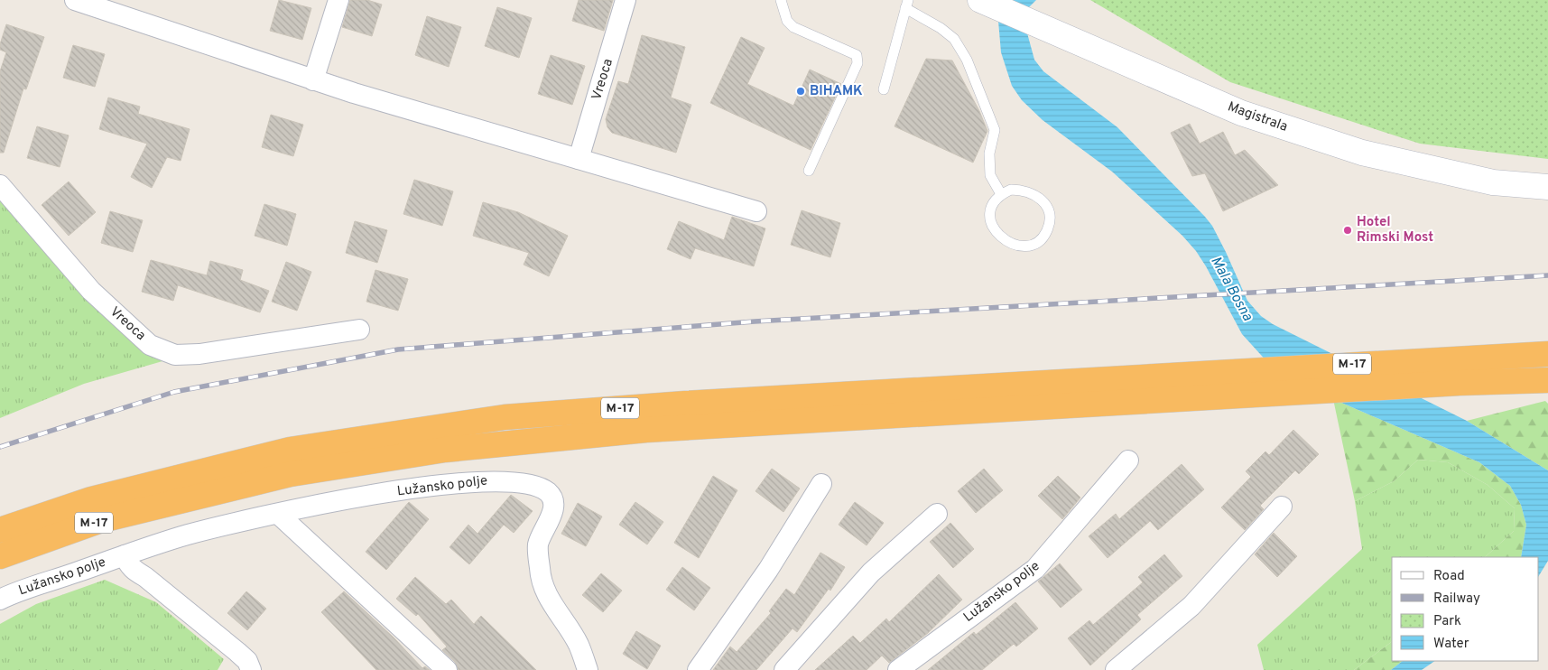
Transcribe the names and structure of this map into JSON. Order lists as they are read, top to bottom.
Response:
{
  "streets": {
    "highway": ["M-17"],
    "main road": ["Magistrala"],
    "street": ["Vreoca", "Lužansko polje"]
  },
  "water": ["Mala Bosna"],
  "places": ["BIHAMK", "Hotel Rimski Most"],
  "legend": [
    "Road",
    "Railway",
    "Park",
    "Water"
  ]
}
